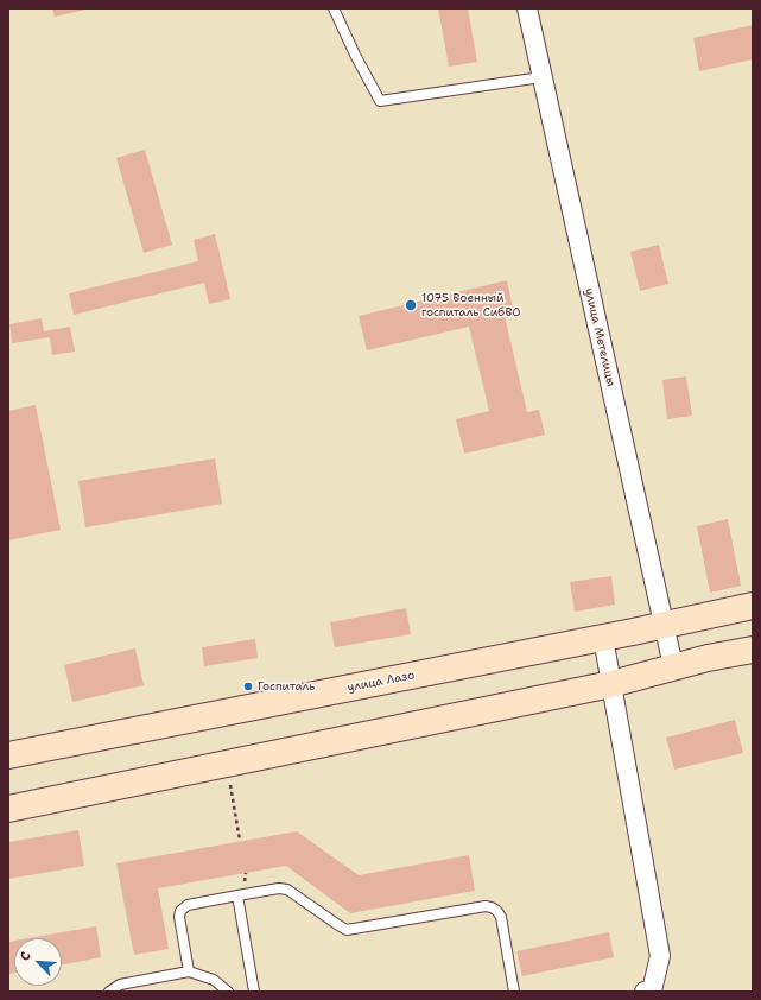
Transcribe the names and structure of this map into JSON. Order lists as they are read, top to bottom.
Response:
{
  "streets": {
    "street": ["улица Метелицы", "улица Лазо"]
  },
  "crossings": [
    ["улица Метелицы", "улица Лазо"]
  ],
  "places": ["1075 Военный госпиталь СибВО", "Госпиталь"],
  "north": "top left"
}
